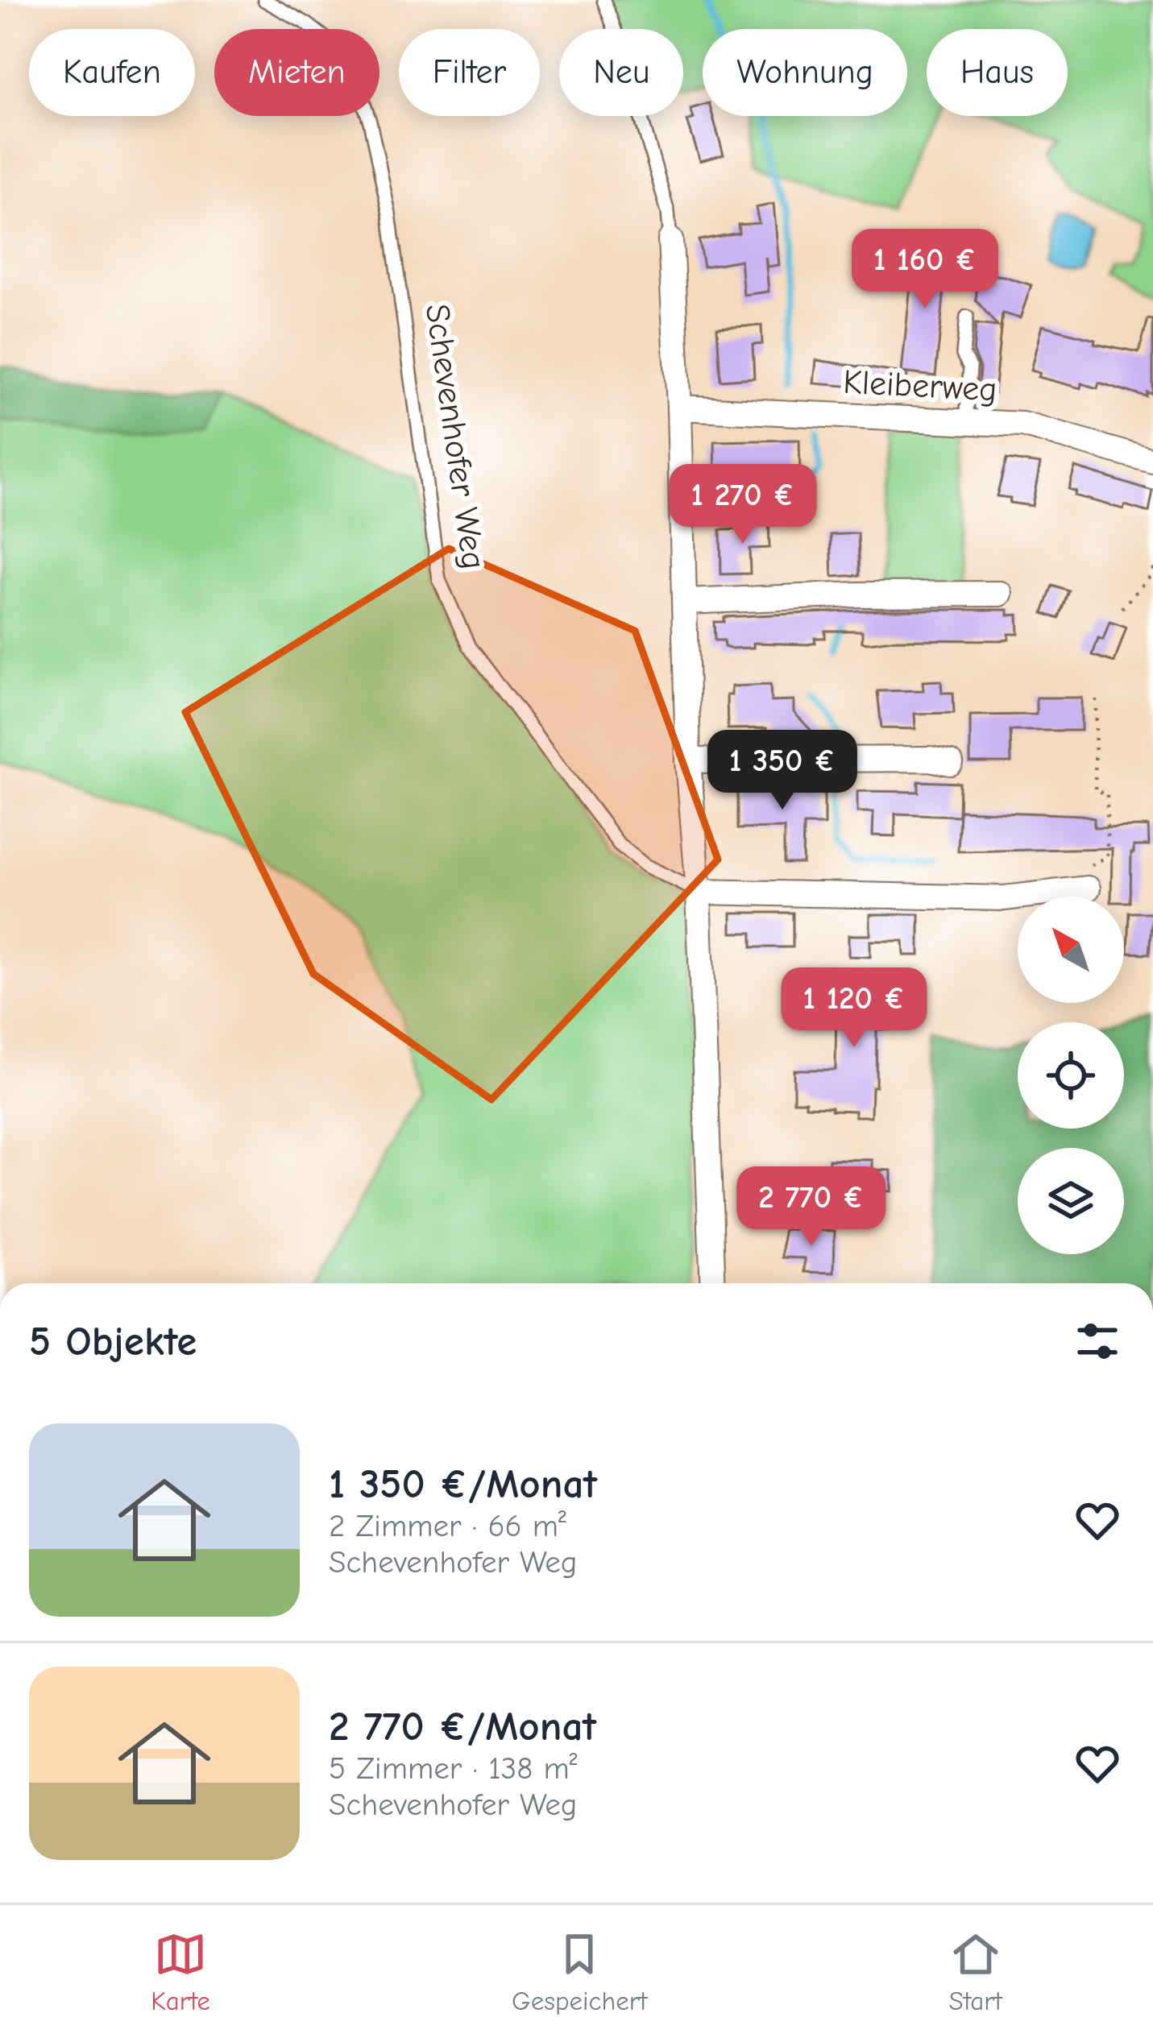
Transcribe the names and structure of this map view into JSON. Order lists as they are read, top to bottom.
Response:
{
  "streets": {
    "street": ["Kleiberweg", "Schevenhofer Weg"]
  },
  "north": "top left",
  "page": {
    "chip": [
      "Kaufen",
      "Mieten",
      "Filter",
      "Neu",
      "Wohnung",
      "Haus"
    ],
    "price": [
      "1 160 €",
      "1 270 €",
      "1 350 €",
      "1 120 €",
      "2 770 €"
    ],
    "heading": "5 Objekte",
    "list": [
      {
        "name": "1 350 €/Monat",
        "note": "2 Zimmer · 66 m² · Schevenhofer Weg"
      },
      {
        "name": "2 770 €/Monat",
        "note": "5 Zimmer · 138 m² · Schevenhofer Weg"
      }
    ],
    "tabs": ["Karte", "Gespeichert", "Start"]
  }
}
